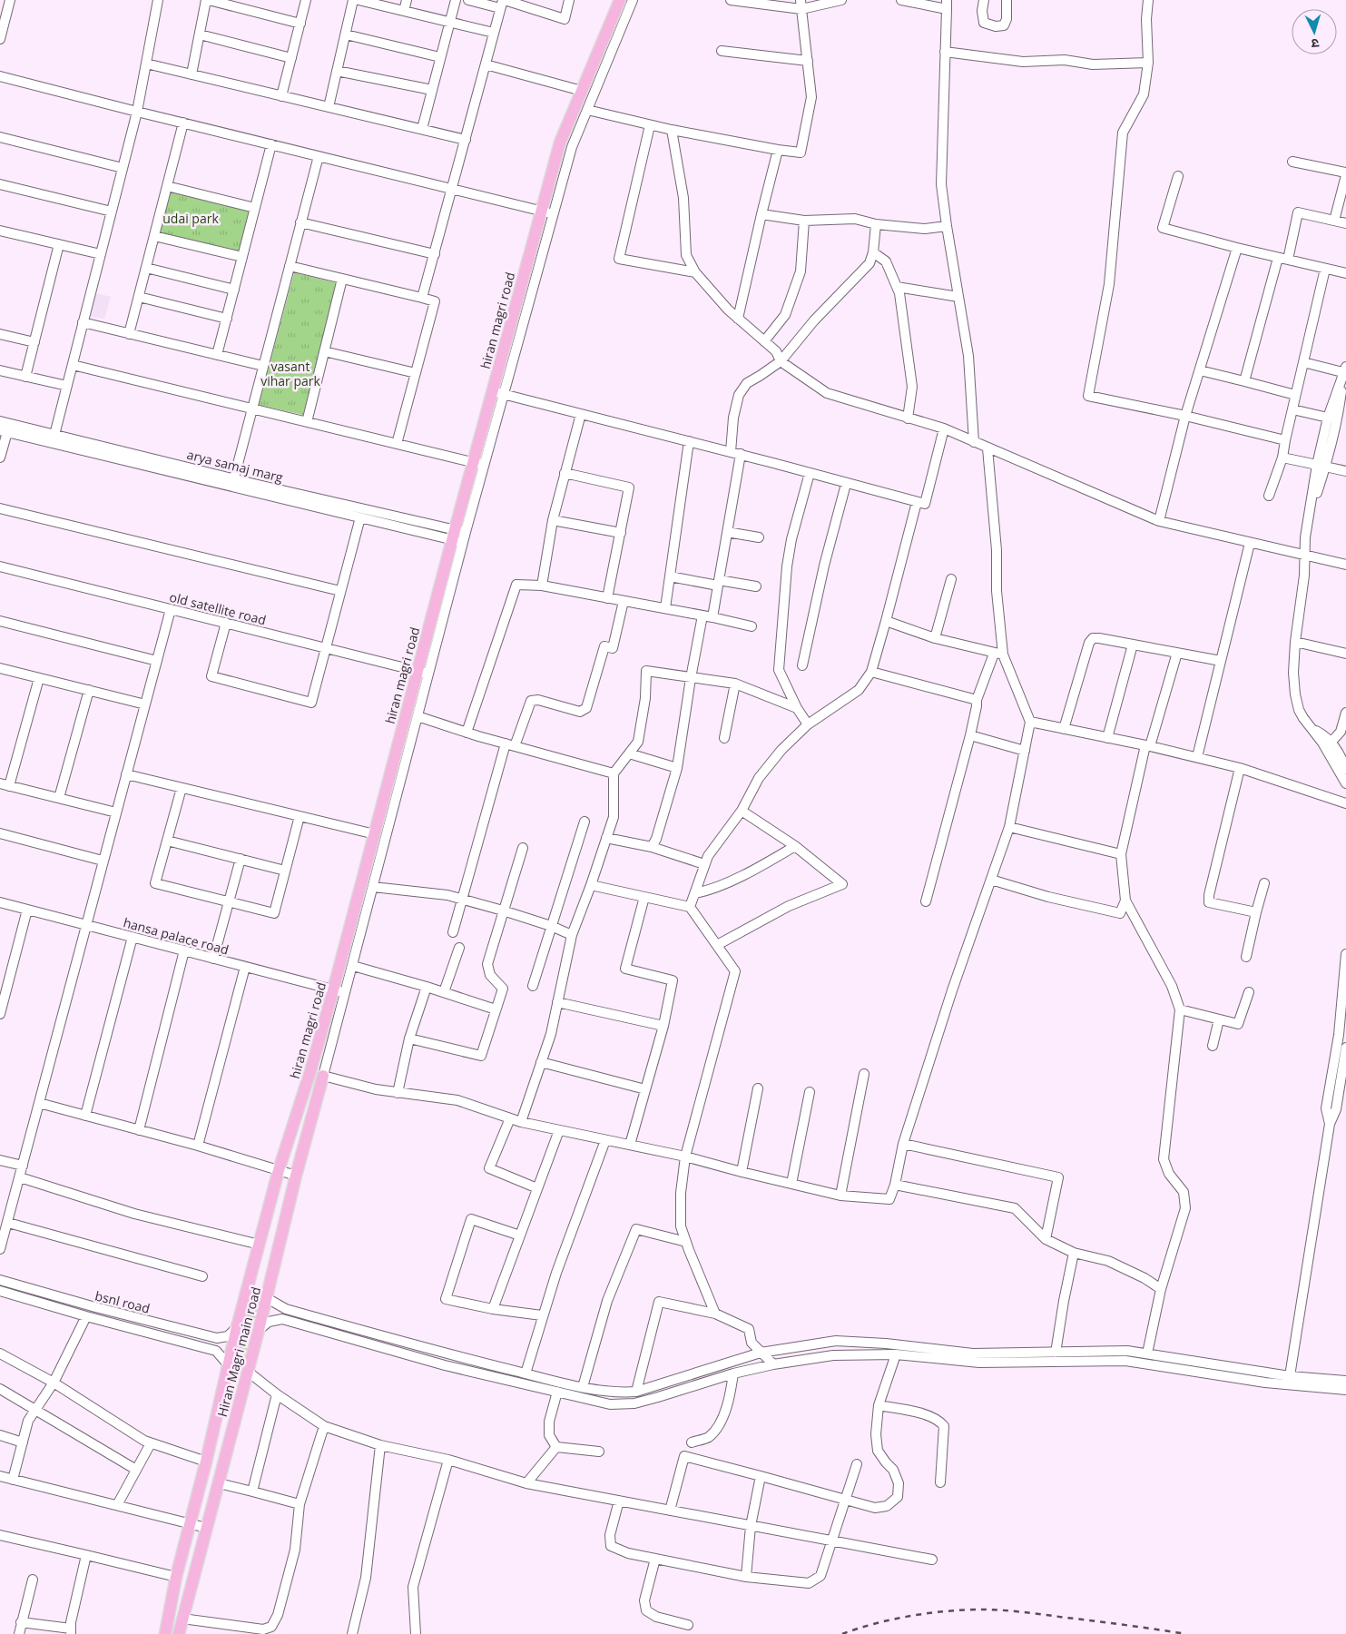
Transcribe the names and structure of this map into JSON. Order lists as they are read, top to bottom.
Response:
{
  "streets": {
    "main road": ["hiran magri road", "Hiran Magri main road"],
    "street": [
      "arya samaj marg",
      "old satellite road",
      "hansa palace road",
      "bsnl road"
    ]
  },
  "crossings": [
    ["hiran magri road", "arya samaj marg"],
    ["hiran magri road", "old satellite road"],
    ["hiran magri road", "hansa palace road"],
    ["hiran magri road", "bsnl road"],
    ["hiran magri road", "Hiran Magri main road"],
    ["bsnl road", "Hiran Magri main road"]
  ],
  "parks": ["udai park", "vasant vihar park"],
  "north": "bottom"
}
